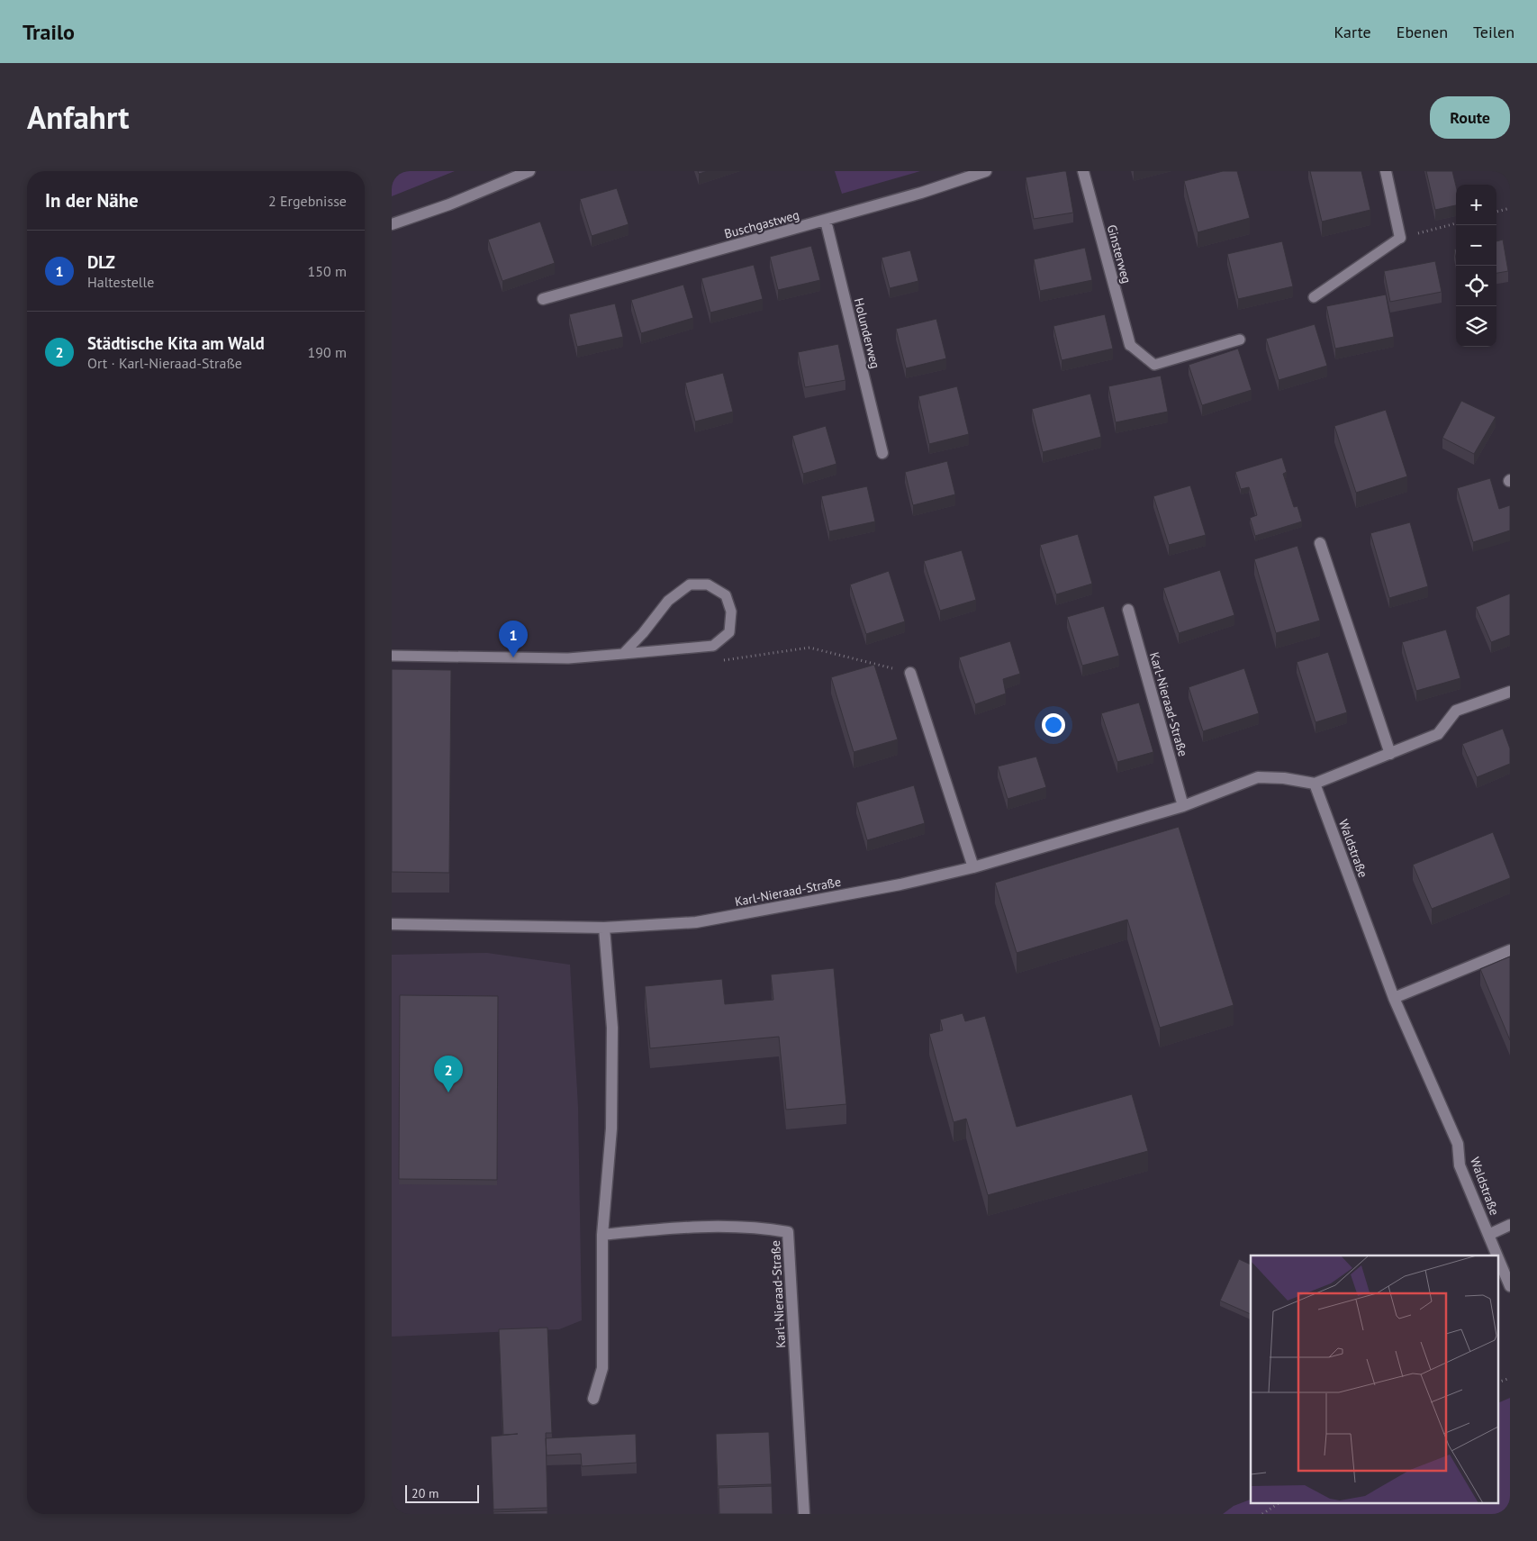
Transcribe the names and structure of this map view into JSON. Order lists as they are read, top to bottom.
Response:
{
  "streets": {
    "street": [
      "Buschgastweg",
      "Ginsterweg",
      "Holunderweg",
      "Karl-Nieraad-Straße",
      "Waldstraße"
    ]
  },
  "crossings": [
    ["Buschgastweg", "Holunderweg"],
    ["Karl-Nieraad-Straße", "Waldstraße"]
  ],
  "scale_bar": "20 m",
  "page": {
    "header": "Trailo",
    "nav": ["Karte", "Ebenen", "Teilen"],
    "title": "Anfahrt",
    "buttons": "Route",
    "heading": ["In der Nähe", "2 Ergebnisse"],
    "map_buttons": ["+", "−"],
    "list": [
      {
        "mark": "1",
        "name": "DLZ",
        "note": "Haltestelle",
        "value": "150 m"
      },
      {
        "mark": "2",
        "name": "Städtische Kita am Wald",
        "note": "Ort · Karl-Nieraad-Straße",
        "value": "190 m"
      }
    ],
    "pins": ["1", "2"],
    "scale": "20 m"
  }
}
